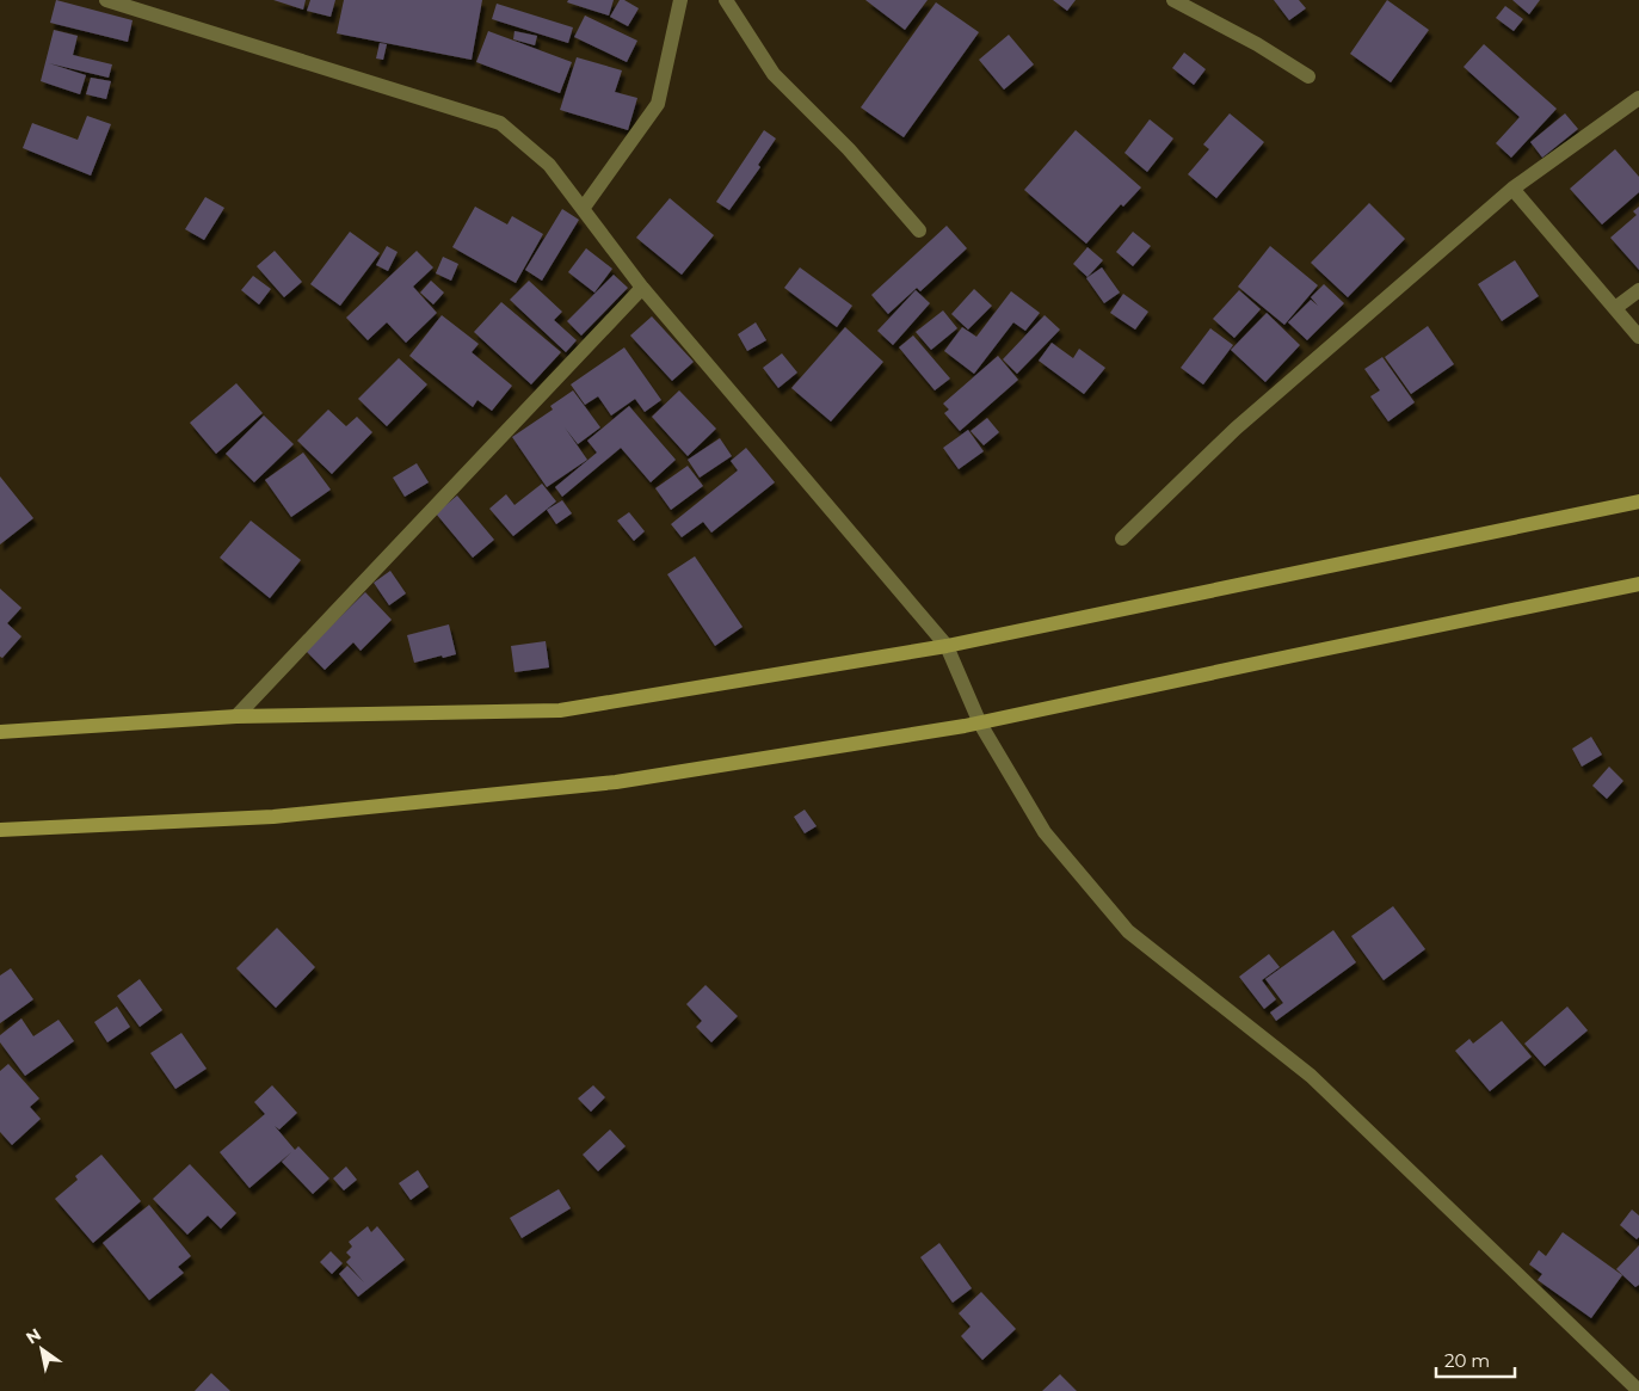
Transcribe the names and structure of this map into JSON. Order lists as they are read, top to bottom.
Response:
{
  "scale_bar": "20 m",
  "north": "top left"
}
